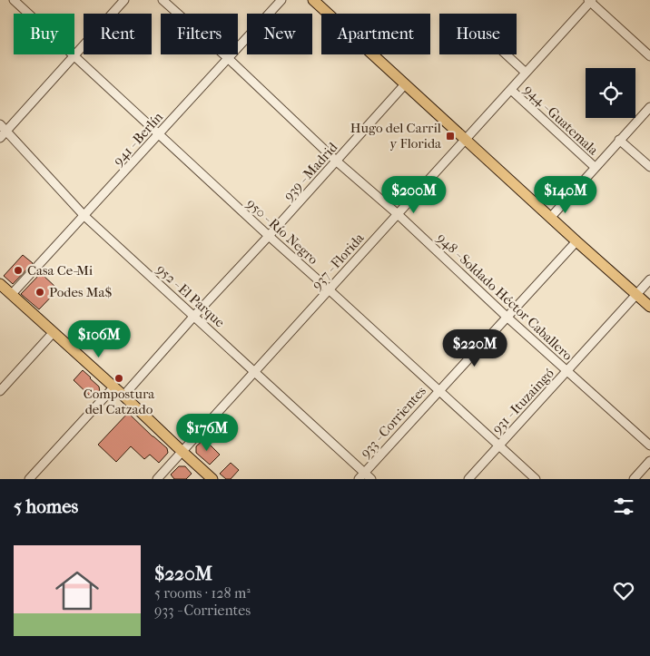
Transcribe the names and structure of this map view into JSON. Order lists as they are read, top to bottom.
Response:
{
  "streets": {
    "street": [
      "944 - Guatemala",
      "941 - Berlín",
      "939 - Madrid",
      "950 - Río Negro",
      "937 - Florida",
      "952 - El Parque",
      "948 - Soldado Héctor Caballero",
      "931 - Ituzaingó",
      "933 - Corrientes"
    ]
  },
  "crossings": [
    ["944 - Guatemala", "937 - Florida"],
    ["941 - Berlín", "950 - Río Negro"],
    ["941 - Berlín", "952 - El Parque"],
    ["941 - Berlín", "948 - Soldado Héctor Caballero"],
    ["939 - Madrid", "950 - Río Negro"],
    ["939 - Madrid", "952 - El Parque"],
    ["939 - Madrid", "948 - Soldado Héctor Caballero"],
    ["950 - Río Negro", "937 - Florida"],
    ["950 - Río Negro", "931 - Ituzaingó"],
    ["950 - Río Negro", "933 - Corrientes"],
    ["937 - Florida", "952 - El Parque"],
    ["937 - Florida", "948 - Soldado Héctor Caballero"],
    ["952 - El Parque", "933 - Corrientes"],
    ["948 - Soldado Héctor Caballero", "931 - Ituzaingó"],
    ["948 - Soldado Héctor Caballero", "933 - Corrientes"]
  ],
  "places": {
    "transit": ["Hugo del Carril y Florida"],
    "other": ["Casa Ce-Mi", "Podes Ma$", "Compostura del Catzado"]
  },
  "page": {
    "chip": [
      "Buy",
      "Rent",
      "Filters",
      "New",
      "Apartment",
      "House"
    ],
    "price": [
      "$200M",
      "$140M",
      "$106M",
      "$220M",
      "$176M"
    ],
    "heading": "5 homes",
    "list": [
      {
        "name": "$220M",
        "note": "5 rooms · 128 m² · 933 - Corrientes"
      }
    ]
  }
}
